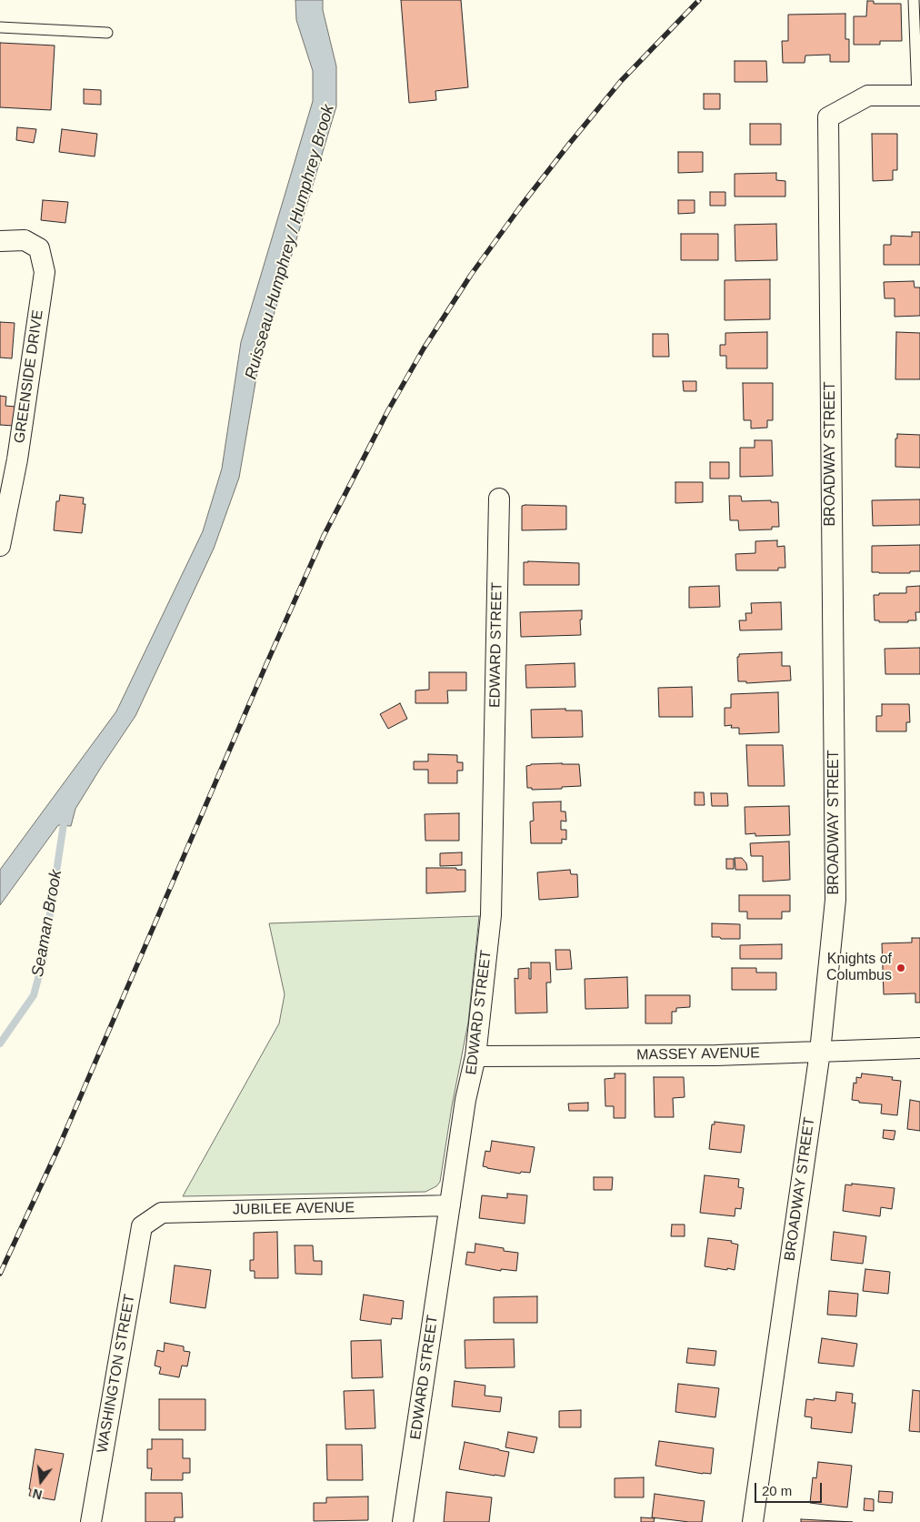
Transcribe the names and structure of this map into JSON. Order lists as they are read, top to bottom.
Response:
{
  "streets": {
    "street": [
      "GREENSIDE DRIVE",
      "BROADWAY STREET",
      "EDWARD STREET",
      "MASSEY AVENUE",
      "JUBILEE AVENUE",
      "WASHINGTON STREET"
    ]
  },
  "crossings": [
    ["BROADWAY STREET", "MASSEY AVENUE"],
    ["EDWARD STREET", "MASSEY AVENUE"],
    ["EDWARD STREET", "JUBILEE AVENUE"],
    ["JUBILEE AVENUE", "WASHINGTON STREET"]
  ],
  "water": ["Ruisseau Humphrey / Humphrey Brook", "Seaman Brook"],
  "places": ["Knights of Columbus"],
  "scale_bar": "20 m",
  "north": "bottom"
}
